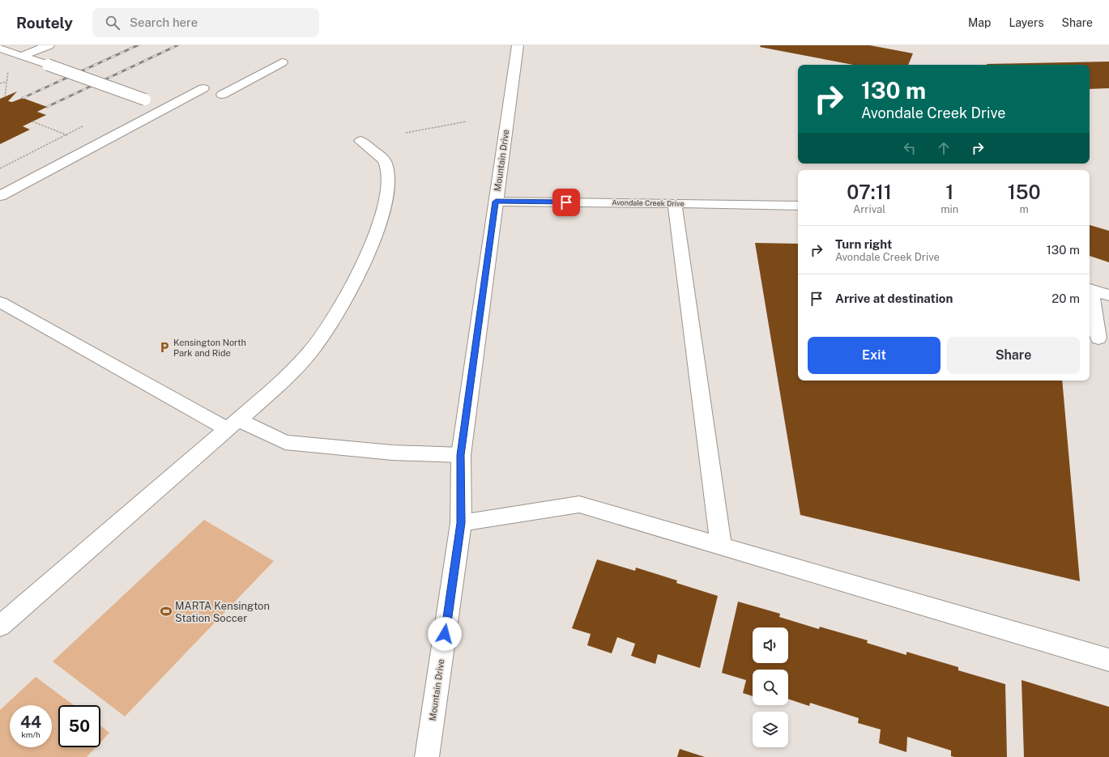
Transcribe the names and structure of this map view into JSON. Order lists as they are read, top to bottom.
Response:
{
  "streets": {
    "main road": ["Mountain Drive", "Avondale Creek Drive"]
  },
  "crossings": [
    ["Mountain Drive", "Avondale Creek Drive"]
  ],
  "places": {
    "parking": ["Kensington North Park and Ride"],
    "sports": ["MARTA Kensington Station Soccer"]
  },
  "page": {
    "header": "Routely",
    "search": "Search here",
    "nav": ["Map", "Layers", "Share"],
    "turn": ["130 m", "Avondale Creek Drive"],
    "eta": [
      "07:11",
      "Arrival",
      "1",
      "min",
      "150",
      "m"
    ],
    "list": [
      {
        "name": "Turn right",
        "note": "Avondale Creek Drive",
        "value": "130 m"
      },
      {
        "name": "Arrive at destination",
        "value": "20 m"
      }
    ],
    "buttons": ["Exit", "Share"],
    "speed": "44 km/h",
    "limit": "50"
  }
}
